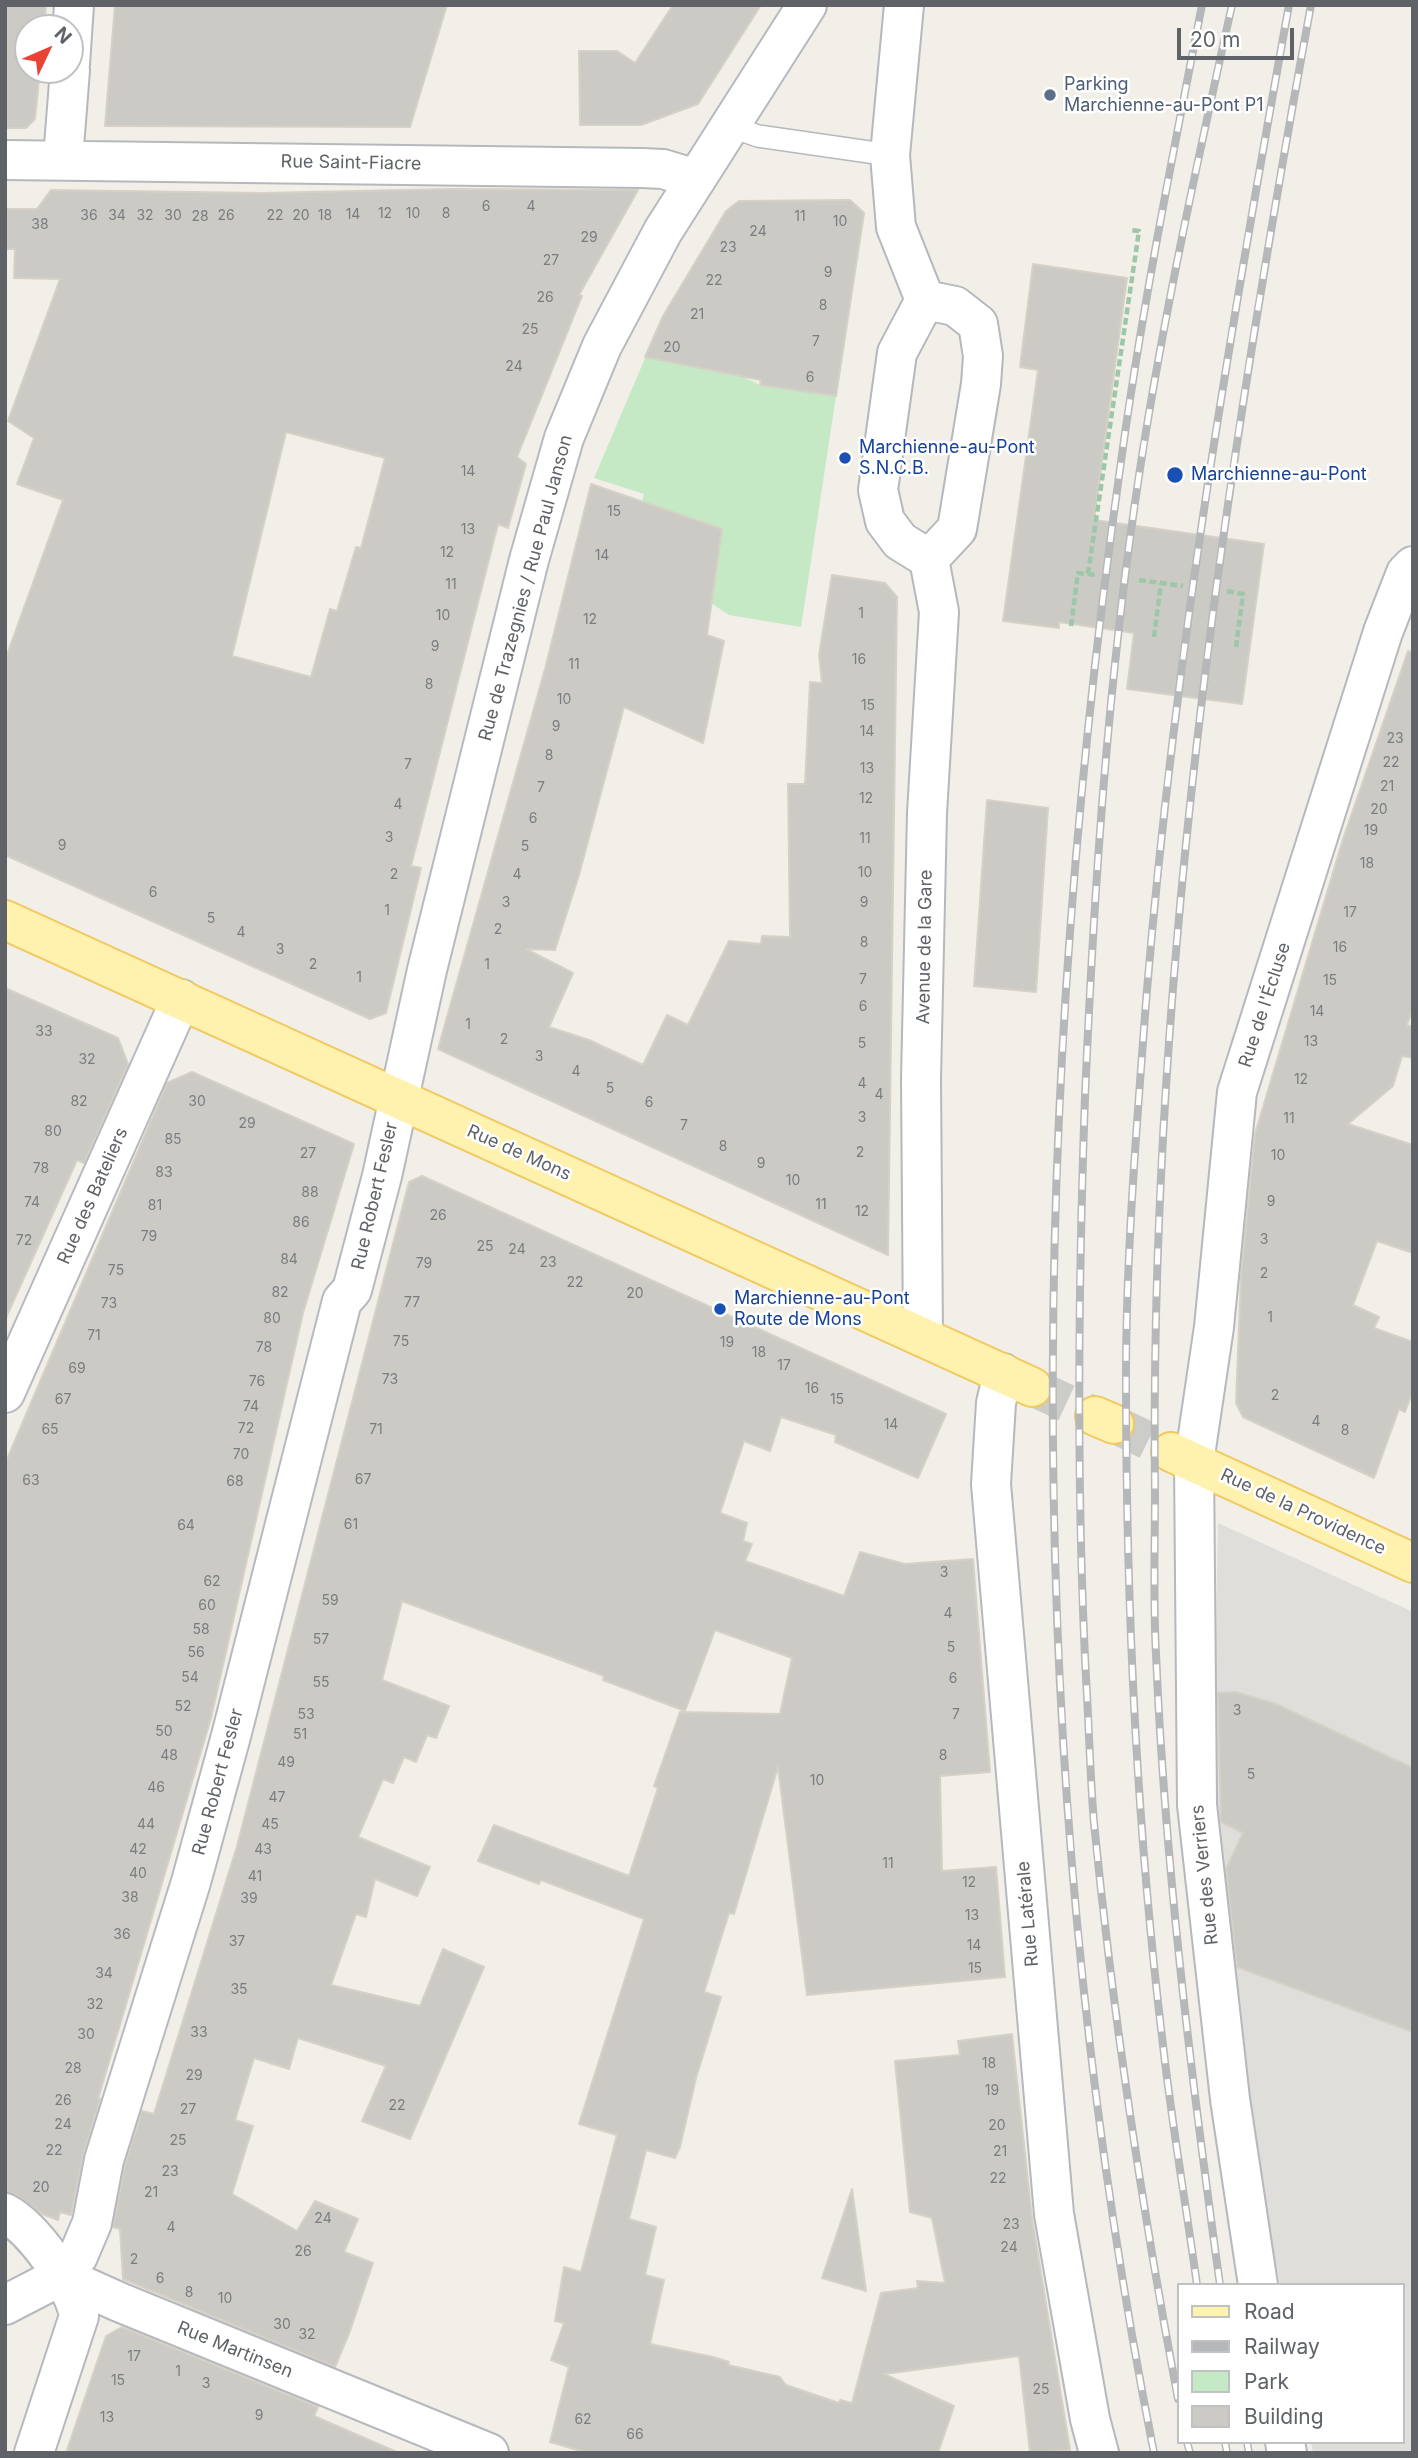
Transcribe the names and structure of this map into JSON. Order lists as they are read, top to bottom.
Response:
{
  "streets": {
    "main road": ["Rue de Mons", "Rue de la Providence"],
    "street": [
      "Rue Saint-Fiacre",
      "Rue de Trazegnies / Rue Paul Janson",
      "Avenue de la Gare",
      "Rue de l'Écluse",
      "Rue des Bateliers",
      "Rue Robert Fesler",
      "Rue des Verriers",
      "Rue Latérale",
      "Rue Martinsen"
    ]
  },
  "crossings": [
    ["Rue Saint-Fiacre", "Rue de Trazegnies / Rue Paul Janson"],
    ["Rue de Trazegnies / Rue Paul Janson", "Rue de Mons"],
    ["Rue de Trazegnies / Rue Paul Janson", "Rue Robert Fesler"],
    ["Avenue de la Gare", "Rue de Mons"],
    ["Rue de l'Écluse", "Rue de la Providence"],
    ["Rue de l'Écluse", "Rue des Verriers"],
    ["Rue de Mons", "Rue des Bateliers"],
    ["Rue de Mons", "Rue Robert Fesler"],
    ["Rue de Mons", "Rue Latérale"],
    ["Rue Robert Fesler", "Rue Martinsen"],
    ["Rue de la Providence", "Rue des Verriers"]
  ],
  "places": [
    "Parking Marchienne-au-Pont P1",
    "Marchienne-au-Pont S.N.C.B.",
    "Marchienne-au-Pont",
    "Marchienne-au-Pont Route de Mons"
  ],
  "house_numbers": [
    "6",
    "4",
    "12",
    "10",
    "8",
    "14",
    "36",
    "34",
    "32",
    "30",
    "26",
    "22",
    "20",
    "18",
    "28",
    "11",
    "10",
    "38",
    "24",
    "29",
    "23",
    "27",
    "9",
    "22",
    "26",
    "8",
    "21",
    "25",
    "7",
    "20",
    "24",
    "6",
    "14",
    "15",
    "13",
    "12",
    "14",
    "11",
    "1",
    "10",
    "12",
    "9",
    "16",
    "11",
    "8",
    "10",
    "15",
    "9",
    "14",
    "23",
    "8",
    "22",
    "7",
    "13",
    "21",
    "7",
    "12",
    "4",
    "20",
    "6",
    "19",
    "3",
    "11",
    "9",
    "5",
    "18",
    "10",
    "2",
    "4",
    "6",
    "3",
    "9",
    "1",
    "17",
    "5",
    "2",
    "4",
    "8",
    "16",
    "3",
    "2",
    "1",
    "1",
    "7",
    "15",
    "6",
    "14",
    "1",
    "33",
    "2",
    "13",
    "5",
    "3",
    "32",
    "4",
    "12",
    "4",
    "5",
    "4",
    "82",
    "30",
    "6",
    "3",
    "11",
    "29",
    "7",
    "80",
    "85",
    "8",
    "2",
    "27",
    "10",
    "9",
    "78",
    "83",
    "10",
    "88",
    "9",
    "74",
    "11",
    "81",
    "12",
    "26",
    "86",
    "79",
    "3",
    "72",
    "25",
    "24",
    "84",
    "23",
    "79",
    "75",
    "2",
    "22",
    "82",
    "20",
    "77",
    "73",
    "1",
    "80",
    "71",
    "75",
    "19",
    "78",
    "18",
    "17",
    "69",
    "73",
    "76",
    "16",
    "2",
    "67",
    "15",
    "74",
    "4",
    "14",
    "72",
    "65",
    "71",
    "8",
    "70",
    "67",
    "63",
    "68",
    "61",
    "64",
    "3",
    "62",
    "59",
    "60",
    "4",
    "58",
    "57",
    "5",
    "56",
    "54",
    "6",
    "55",
    "52",
    "3",
    "53",
    "7",
    "50",
    "51",
    "48",
    "8",
    "49",
    "5",
    "10",
    "46",
    "47",
    "44",
    "45",
    "42",
    "43",
    "11",
    "40",
    "41",
    "12",
    "38",
    "39",
    "13",
    "36",
    "37",
    "14",
    "15",
    "34",
    "35",
    "32",
    "33",
    "30",
    "18",
    "28",
    "29",
    "19",
    "26",
    "22",
    "27",
    "24",
    "20",
    "25",
    "22",
    "21",
    "23",
    "22",
    "20",
    "21",
    "24",
    "23",
    "4",
    "24",
    "26",
    "2",
    "6",
    "8",
    "10",
    "30",
    "32",
    "17",
    "1",
    "15",
    "3",
    "25",
    "9",
    "13",
    "62",
    "66"
  ],
  "legend": [
    "Road",
    "Railway",
    "Park",
    "Building"
  ],
  "scale_bar": "20 m",
  "north": "top right"
}
